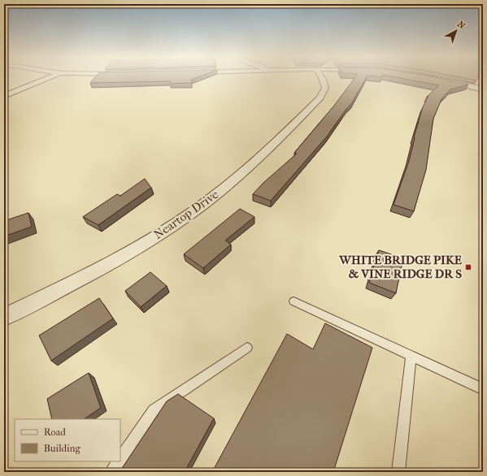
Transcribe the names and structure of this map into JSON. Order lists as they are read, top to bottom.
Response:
{
  "streets": {
    "street": ["Neartop Drive"]
  },
  "places": {
    "transit": ["WHITE BRIDGE PIKE & VINE RIDGE DR S"]
  },
  "legend": ["Road", "Building"],
  "north": "top right"
}
